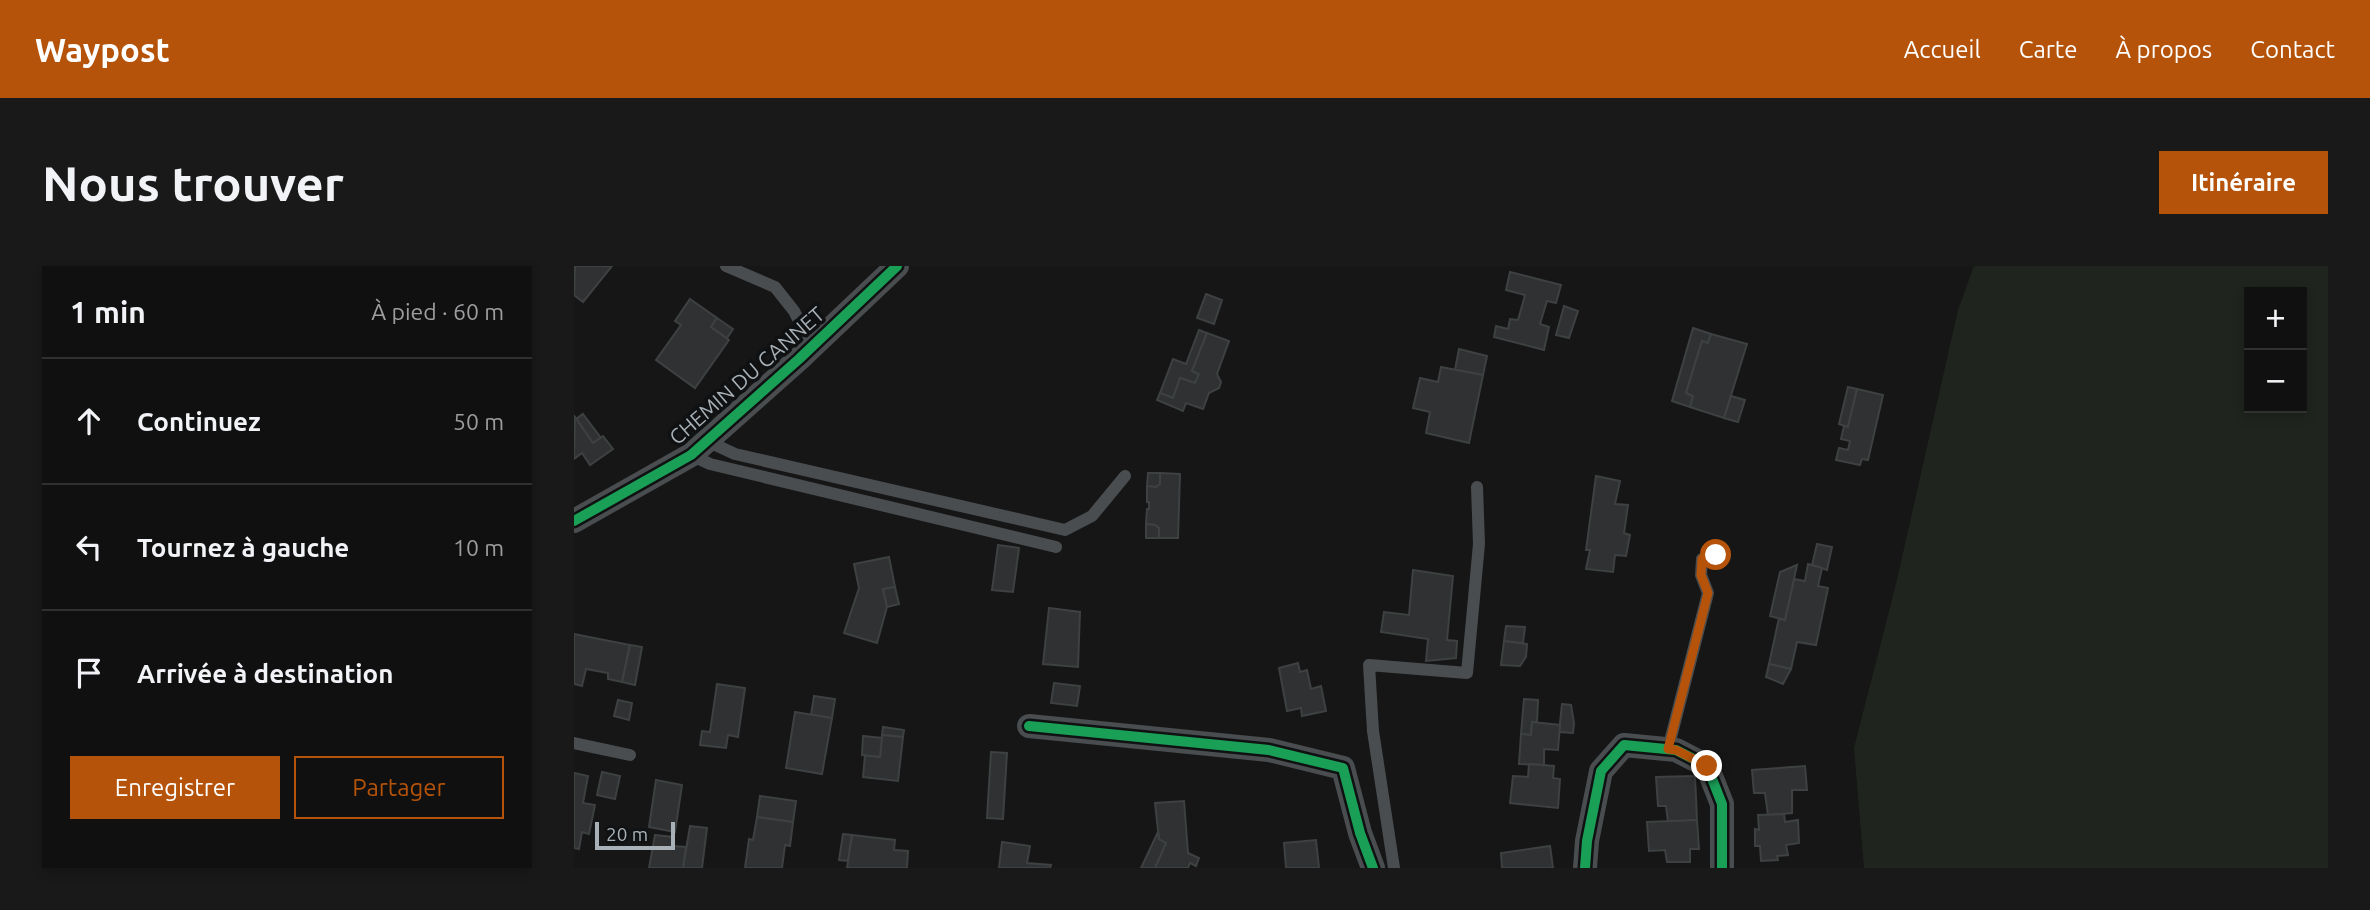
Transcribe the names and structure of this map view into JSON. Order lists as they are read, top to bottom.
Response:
{
  "streets": {
    "street": ["CHEMIN DU CANNET"]
  },
  "scale_bar": "20 m",
  "page": {
    "header": "Waypost",
    "nav": [
      "Accueil",
      "Carte",
      "À propos",
      "Contact"
    ],
    "buttons": [
      "Itinéraire",
      ["Enregistrer", "Partager"]
    ],
    "title": "Nous trouver",
    "heading": ["1 min", "À pied · 60 m"],
    "map_buttons": ["+", "−"],
    "list": [
      ["Continuez", "50 m"],
      ["Tournez à gauche", "10 m"],
      "Arrivée à destination"
    ],
    "scale": "20 m"
  }
}
